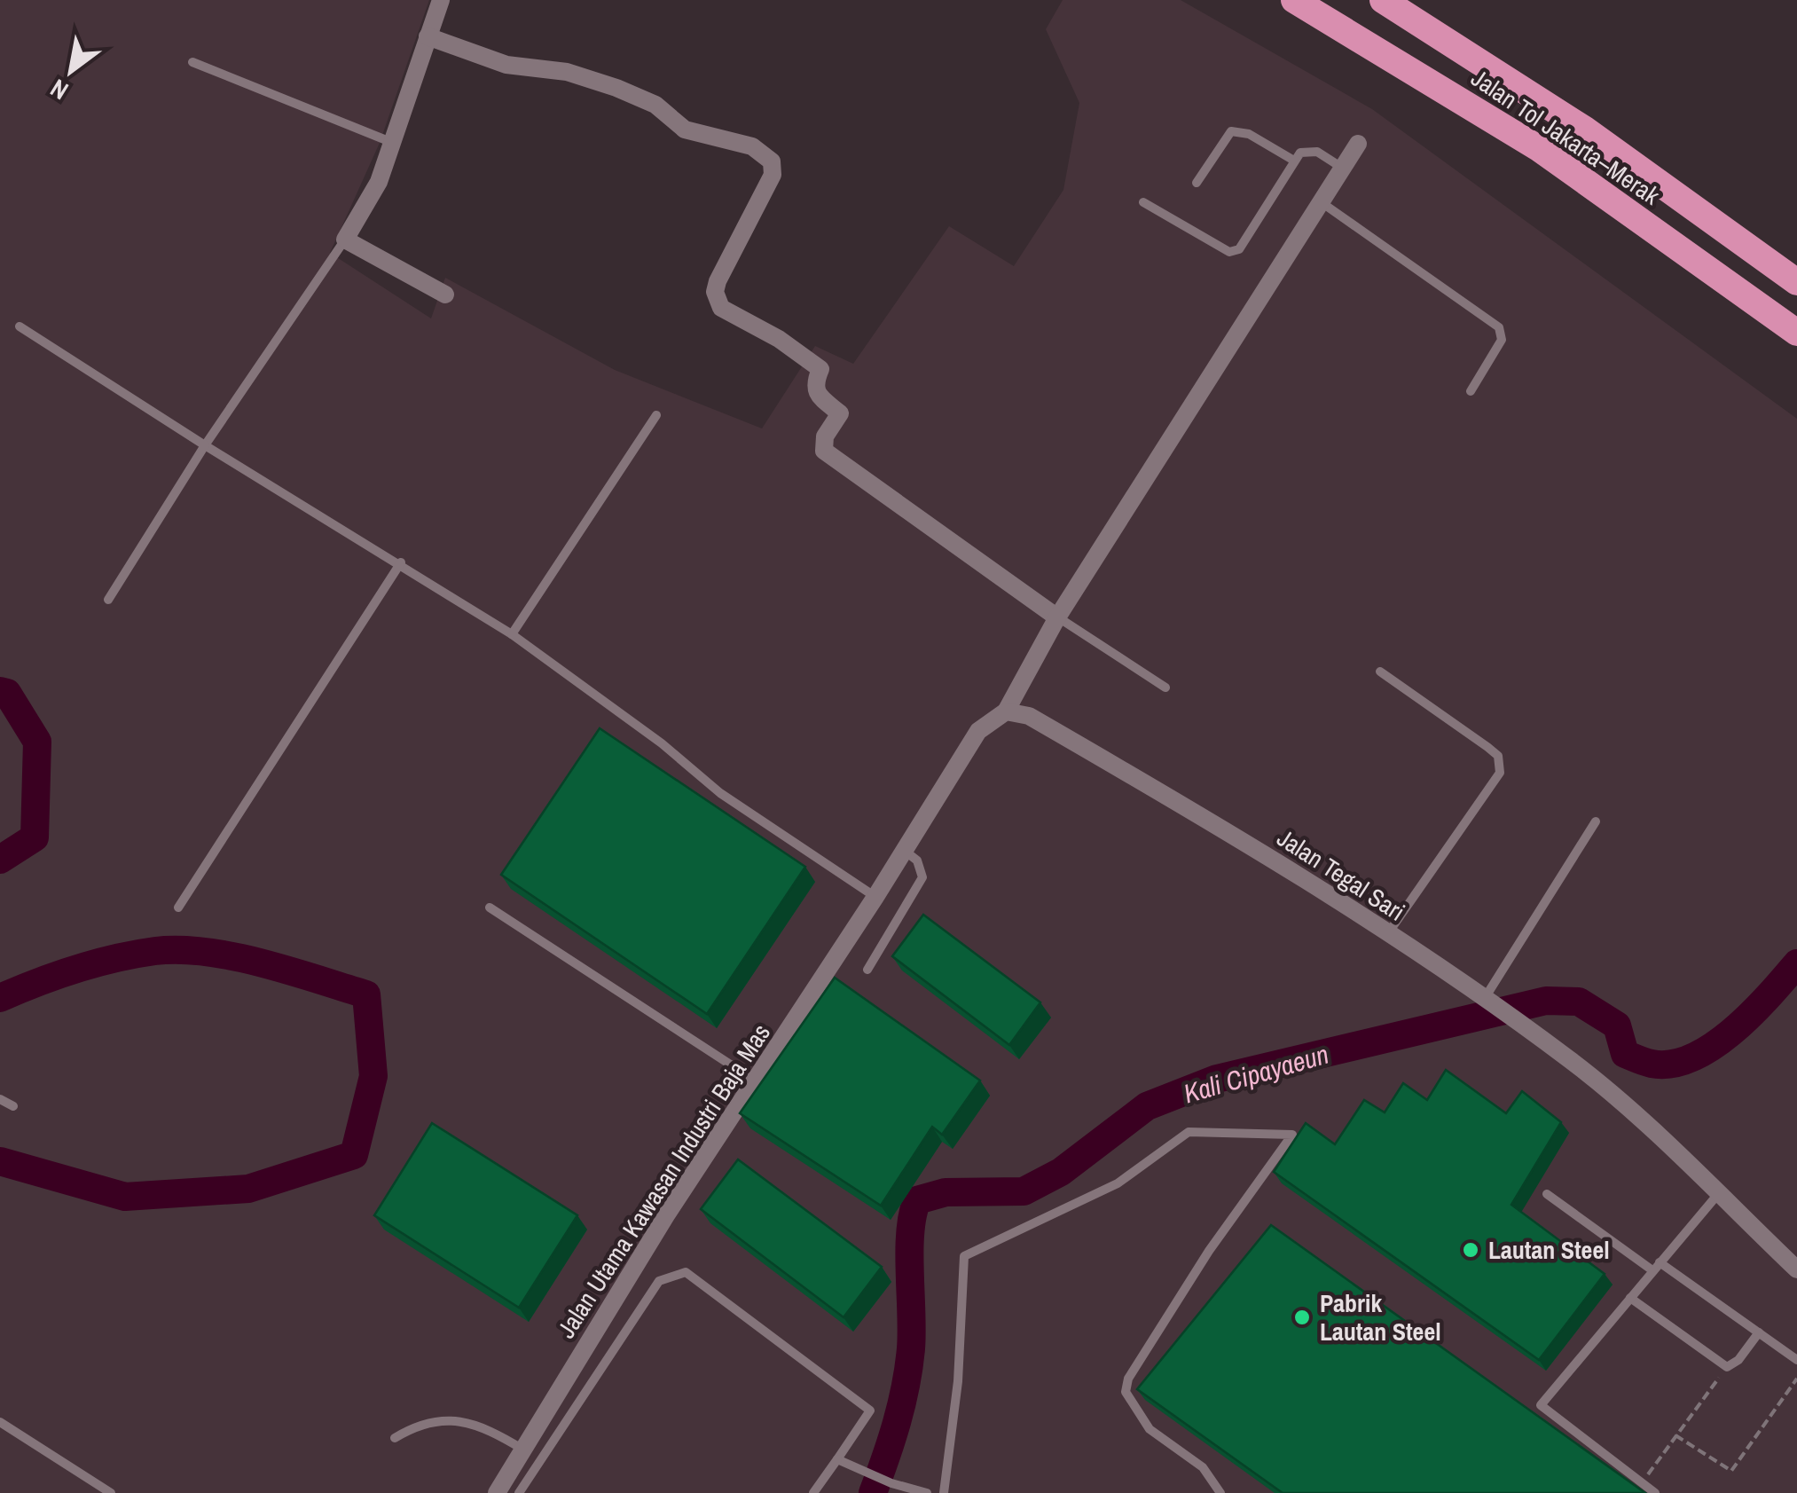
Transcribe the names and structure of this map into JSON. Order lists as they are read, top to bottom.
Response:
{
  "streets": {
    "highway": ["Jalan Tol Jakarta–Merak"],
    "street": ["Jalan Tegal Sari", "Jalan Utama Kawasan Industri Baja Mas"]
  },
  "water": ["Kali Cipayaeun"],
  "places": ["Lautan Steel", "Pabrik Lautan Steel"],
  "north": "bottom left"
}
